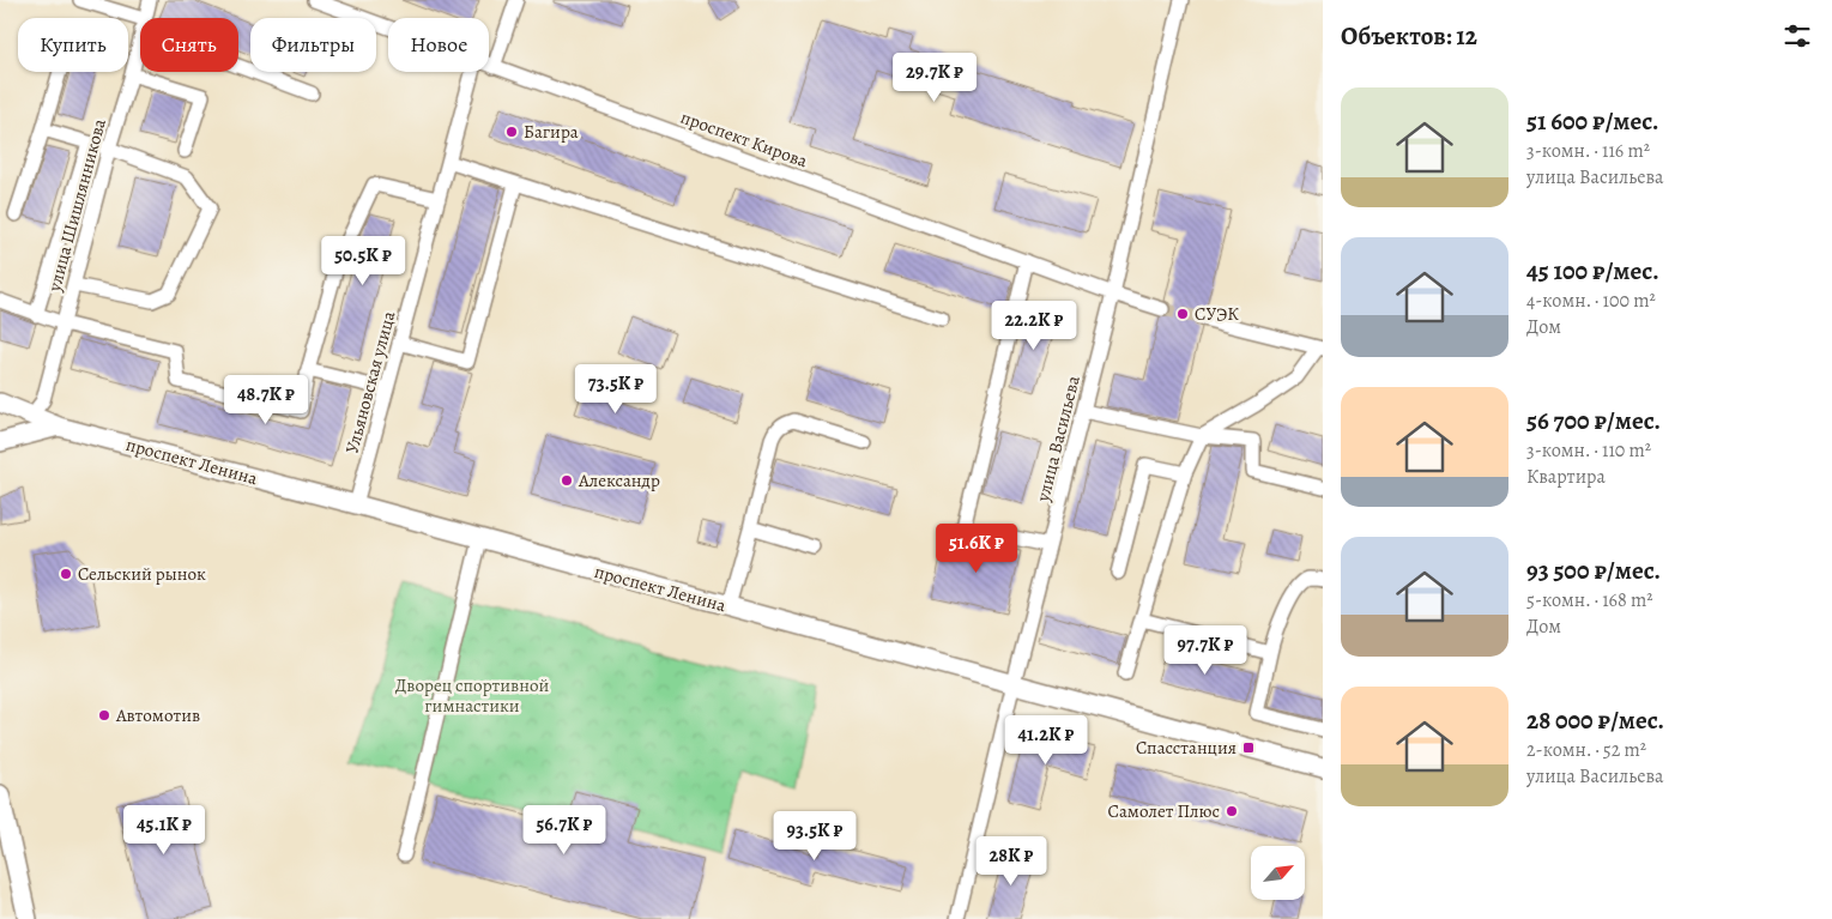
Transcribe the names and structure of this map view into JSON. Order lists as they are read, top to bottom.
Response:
{
  "streets": {
    "main road": ["проспект Ленина"],
    "street": [
      "проспект Кирова",
      "улица Шишлянникова",
      "Ульяновская улица",
      "улица Васильева"
    ]
  },
  "crossings": [
    ["проспект Кирова", "улица Васильева"],
    ["улица Шишлянникова", "проспект Ленина"],
    ["Ульяновская улица", "проспект Ленина"],
    ["улица Васильева", "проспект Ленина"]
  ],
  "parks": ["Дворец спортивной гимнастики"],
  "places": {
    "other": [
      "Багира",
      "СУЭК",
      "Александр",
      "Сельский рынок",
      "Автомотив",
      "Самолет Плюс"
    ],
    "transit": ["Спасстанция"]
  },
  "north": "top right",
  "page": {
    "heading": "Объектов: 12",
    "chip": [
      "Купить",
      "Снять",
      "Фильтры",
      "Новое"
    ],
    "price": [
      "29.7K ₽",
      "50.5K ₽",
      "22.2K ₽",
      "73.5K ₽",
      "48.7K ₽",
      "51.6K ₽",
      "97.7K ₽",
      "41.2K ₽",
      "45.1K ₽",
      "56.7K ₽",
      "93.5K ₽",
      "28K ₽"
    ],
    "list": [
      {
        "name": "51 600 ₽/мес.",
        "note": "3-комн. · 116 m² · улица Васильева"
      },
      {
        "name": "45 100 ₽/мес.",
        "note": "4-комн. · 100 m² · Дом"
      },
      {
        "name": "56 700 ₽/мес.",
        "note": "3-комн. · 110 m² · Квартира"
      },
      {
        "name": "93 500 ₽/мес.",
        "note": "5-комн. · 168 m² · Дом"
      },
      {
        "name": "28 000 ₽/мес.",
        "note": "2-комн. · 52 m² · улица Васильева"
      }
    ]
  }
}
